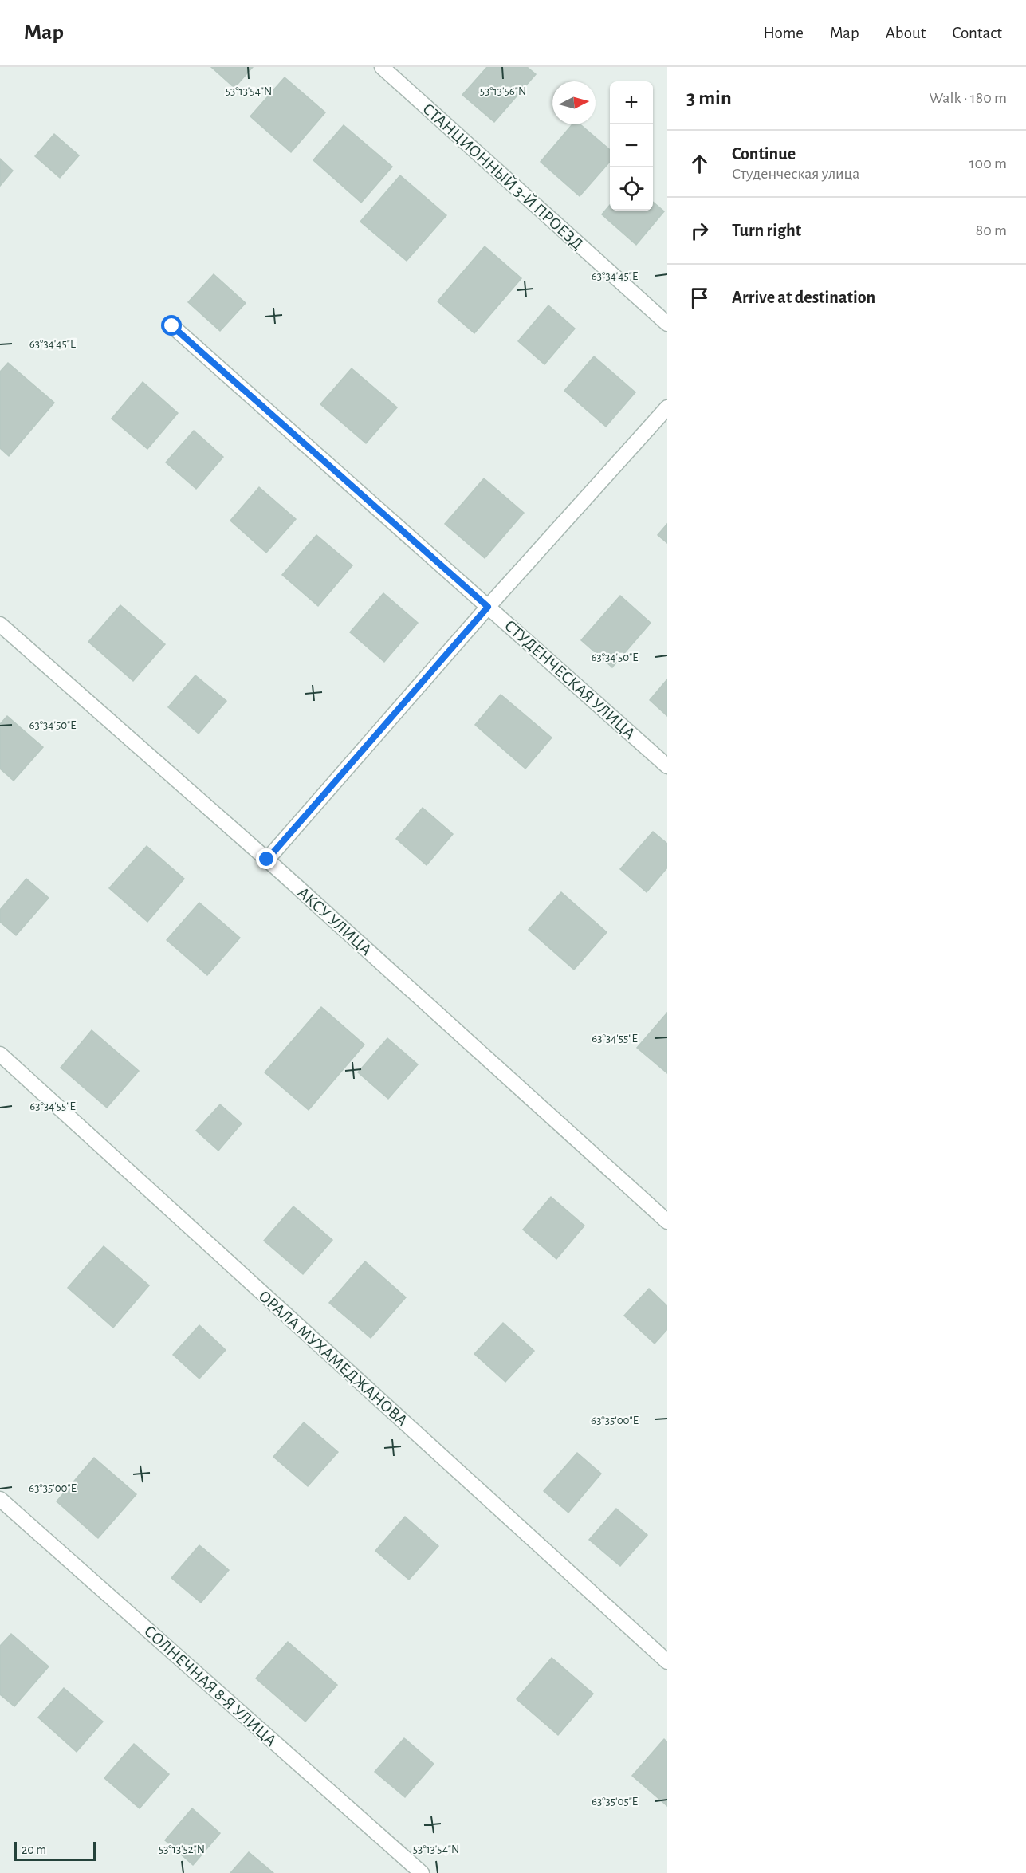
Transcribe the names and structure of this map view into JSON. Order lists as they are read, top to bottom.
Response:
{
  "streets": {
    "street": [
      "СТАНЦИОННЫЙ 3-Й ПРОЕЗД",
      "СТУДЕНЧЕСКАЯ УЛИЦА",
      "АКСУ УЛИЦА",
      "ОРАЛА МУХАМЕДЖАНОВА",
      "СОЛНЕЧНАЯ 8-Я УЛИЦА"
    ]
  },
  "scale_bar": "20 m",
  "north": "right",
  "page": {
    "header": "Map",
    "nav": [
      "Home",
      "Map",
      "About",
      "Contact"
    ],
    "heading": ["3 min", "Walk · 180 m"],
    "map_buttons": ["+", "−"],
    "list": [
      ["Continue", "Студенческая улица", "100 m"],
      ["Turn right", "80 m"],
      "Arrive at destination"
    ],
    "scale": "20 m"
  },
  "coordinates": [
    "53°13'54\"N",
    "53°13'56\"N",
    "63°34'45\"E",
    "63°34'50\"E",
    "63°34'55\"E",
    "63°35'00\"E",
    "63°35'05\"E",
    "53°13'52\"N"
  ]
}
